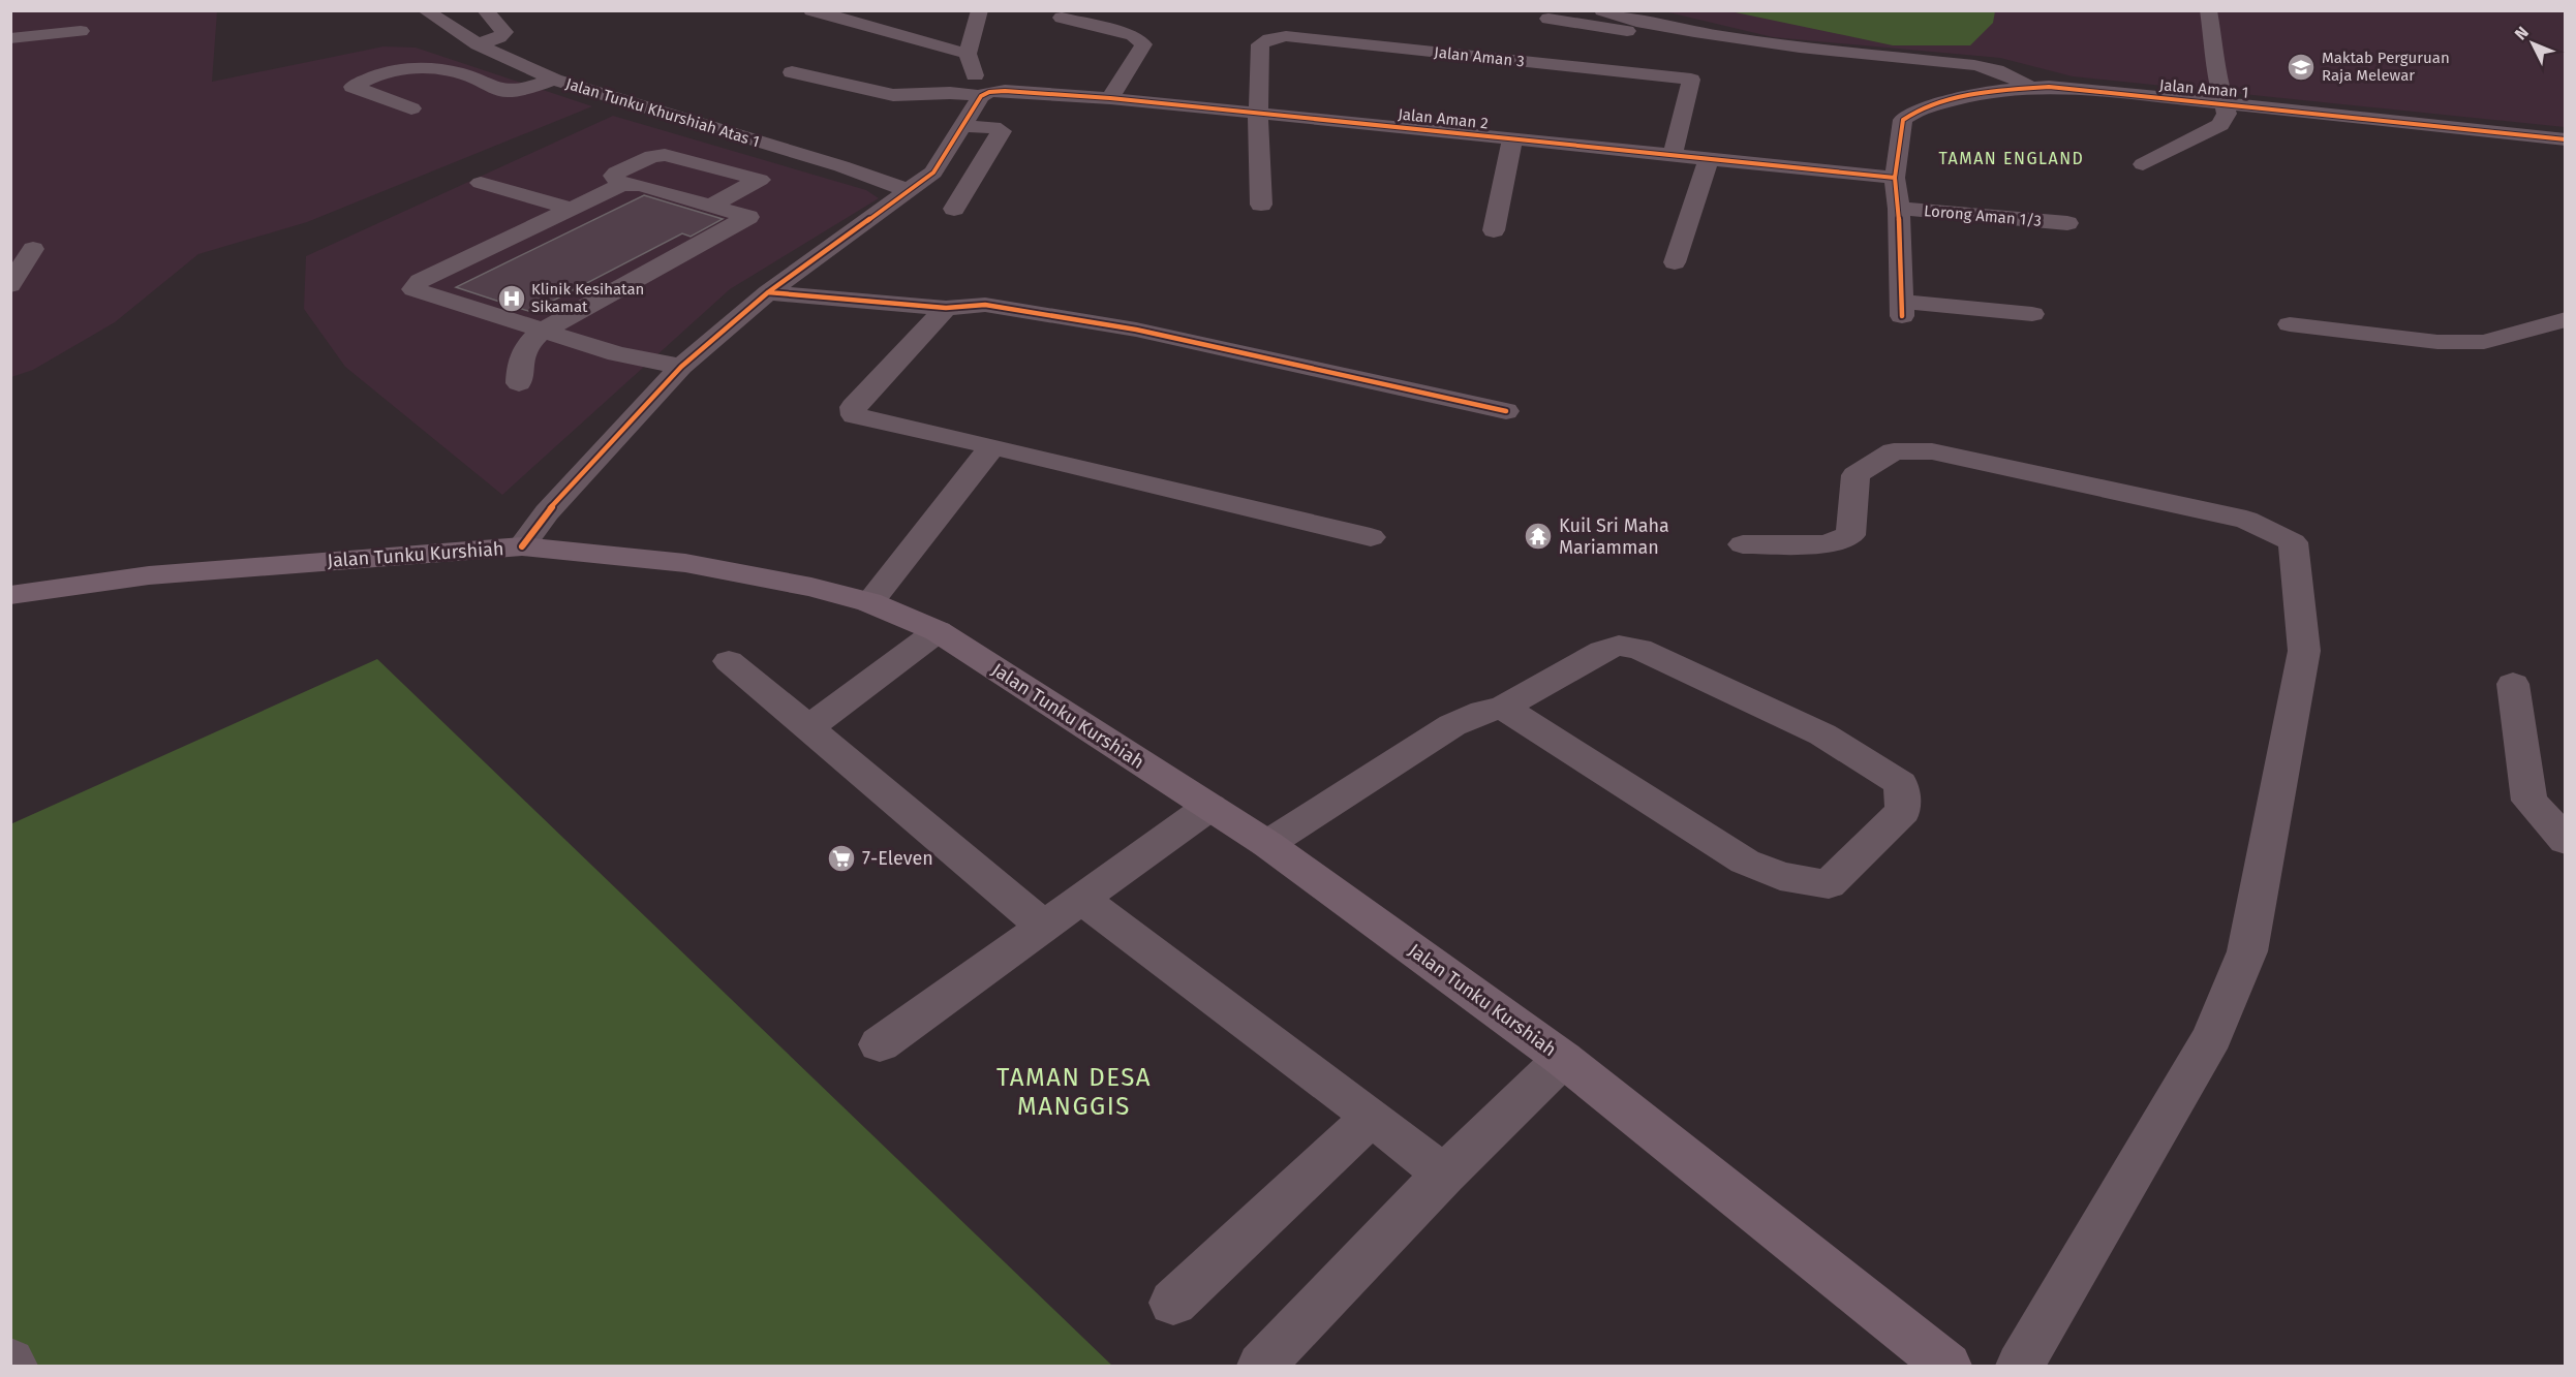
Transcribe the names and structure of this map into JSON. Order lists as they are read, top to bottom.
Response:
{
  "streets": {
    "main road": ["Jalan Tunku Kurshiah"],
    "street": [
      "Jalan Aman 3",
      "Jalan Aman 1",
      "Jalan Tunku Khurshiah Atas 1",
      "Jalan Aman 2",
      "Lorong Aman 1/3"
    ]
  },
  "crossings": [
    ["Jalan Aman 3", "Jalan Aman 2"],
    ["Jalan Aman 1", "Jalan Aman 2"],
    ["Jalan Aman 1", "Lorong Aman 1/3"]
  ],
  "districts": ["TAMAN ENGLAND", "TAMAN DESA MANGGIS"],
  "places": {
    "school or university": ["Maktab Perguruan Raja Melewar"],
    "hospital": ["Klinik Kesihatan Sikamat"],
    "temple": ["Kuil Sri Maha Mariamman"],
    "supermarket": ["7-Eleven"]
  },
  "north": "top left"
}
